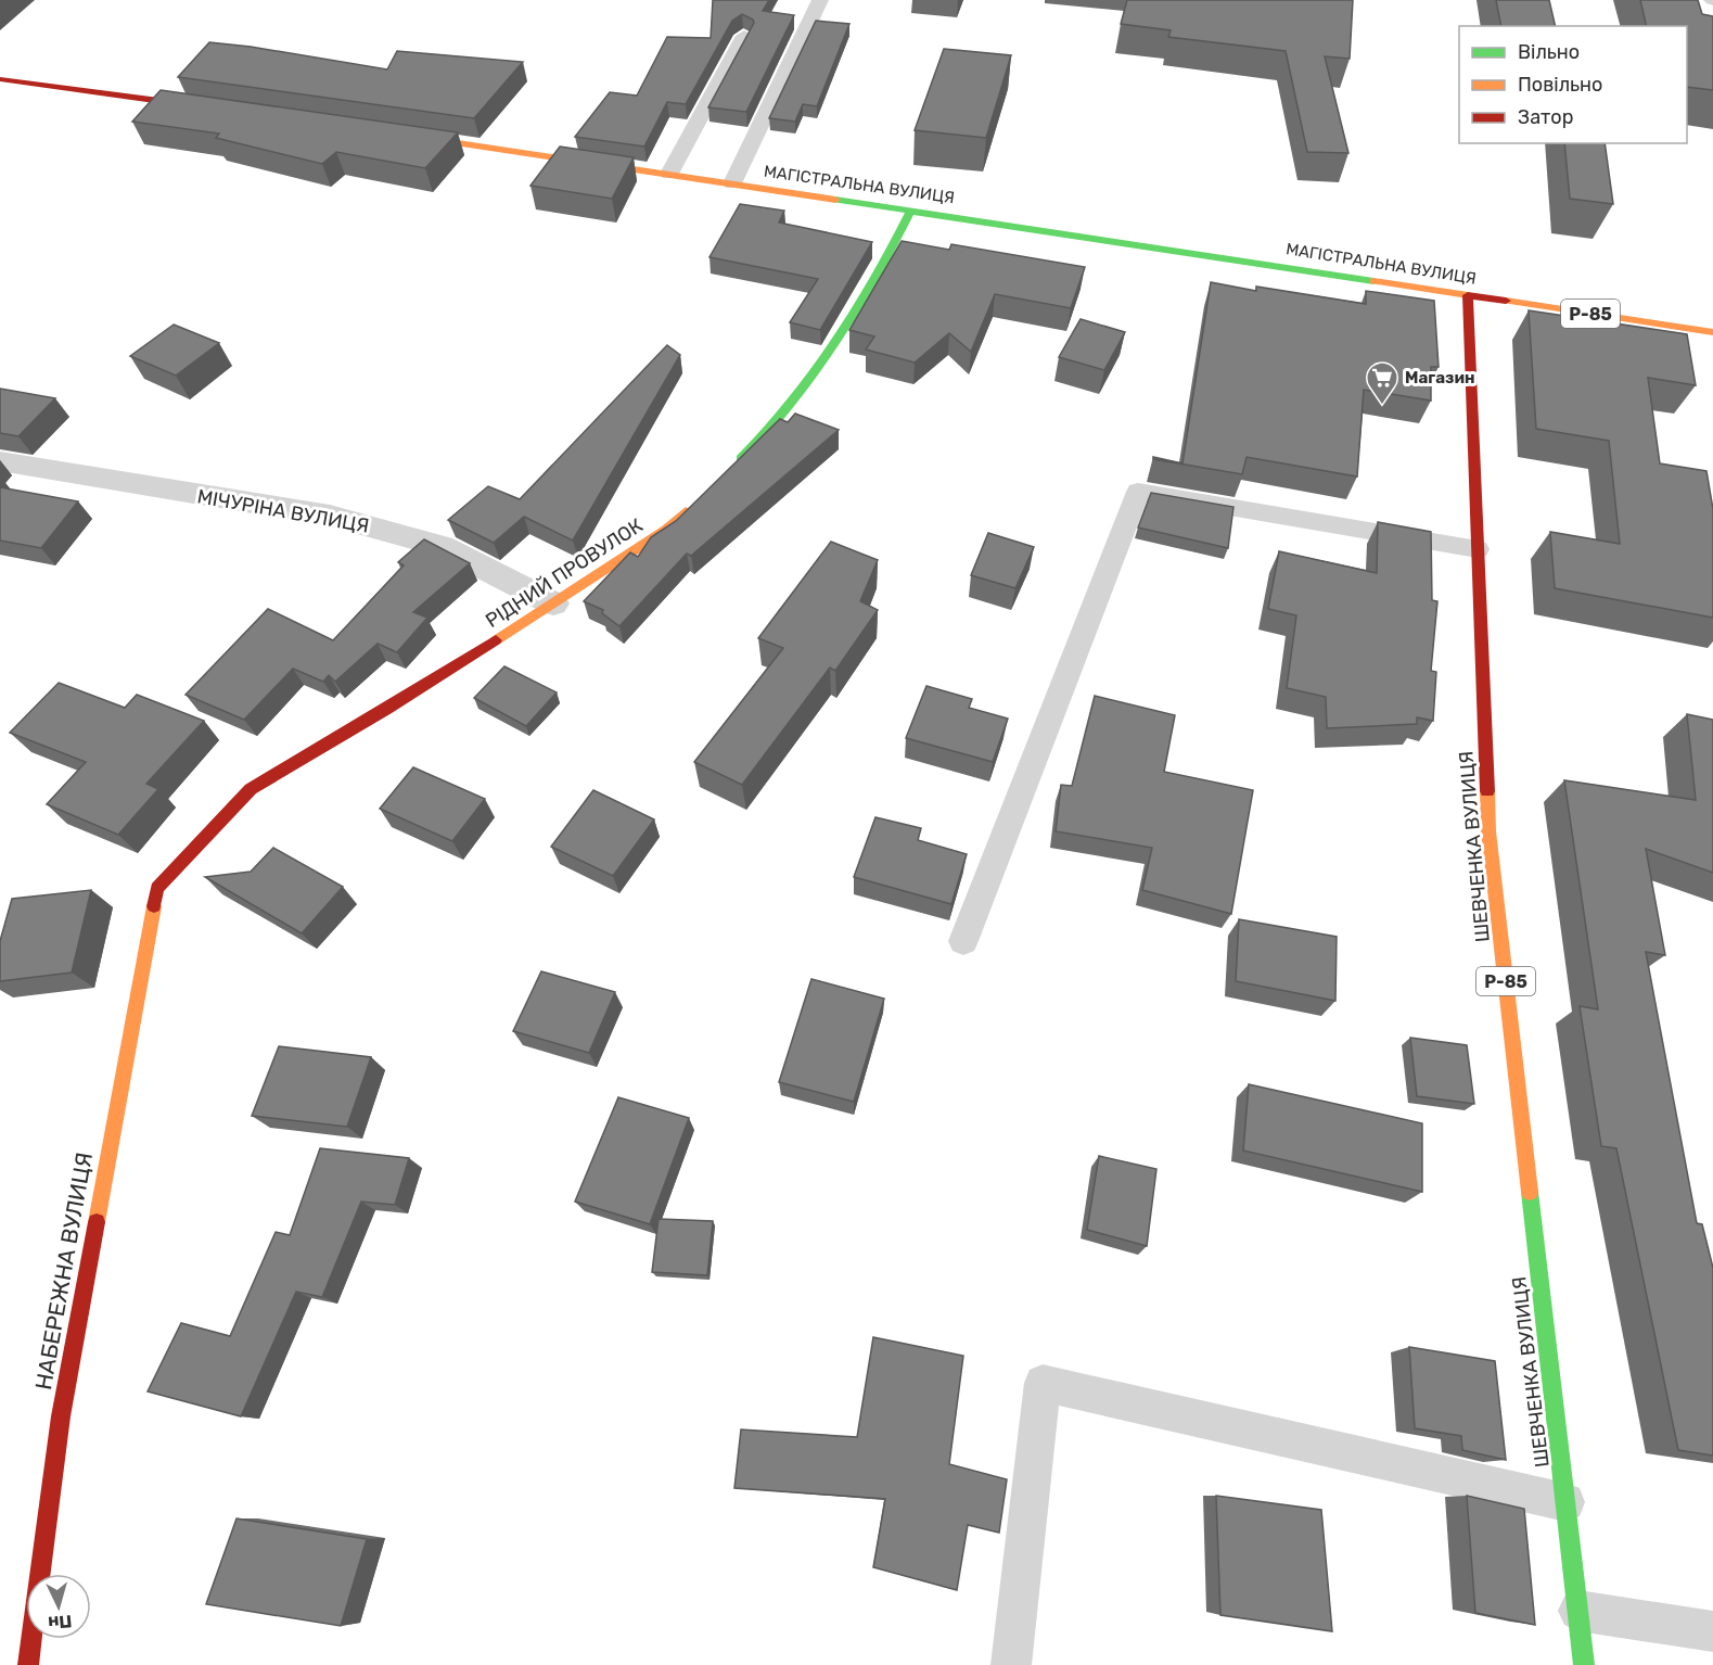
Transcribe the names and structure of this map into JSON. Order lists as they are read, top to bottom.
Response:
{
  "streets": {
    "main road": [
      "МАГІСТРАЛЬНА ВУЛИЦЯ",
      "Р-85",
      "РІДНИЙ ПРОВУЛОК",
      "ШЕВЧЕНКА ВУЛИЦЯ",
      "НАБЕРЕЖНА ВУЛИЦЯ"
    ],
    "street": ["МІЧУРІНА ВУЛИЦЯ"]
  },
  "crossings": [
    ["МАГІСТРАЛЬНА ВУЛИЦЯ", "ШЕВЧЕНКА ВУЛИЦЯ"],
    ["МІЧУРІНА ВУЛИЦЯ", "РІДНИЙ ПРОВУЛОК"],
    ["РІДНИЙ ПРОВУЛОК", "НАБЕРЕЖНА ВУЛИЦЯ"]
  ],
  "places": {
    "supermarket": ["Магазин"]
  },
  "legend": ["Вільно", "Повільно", "Затор"],
  "north": "bottom"
}
